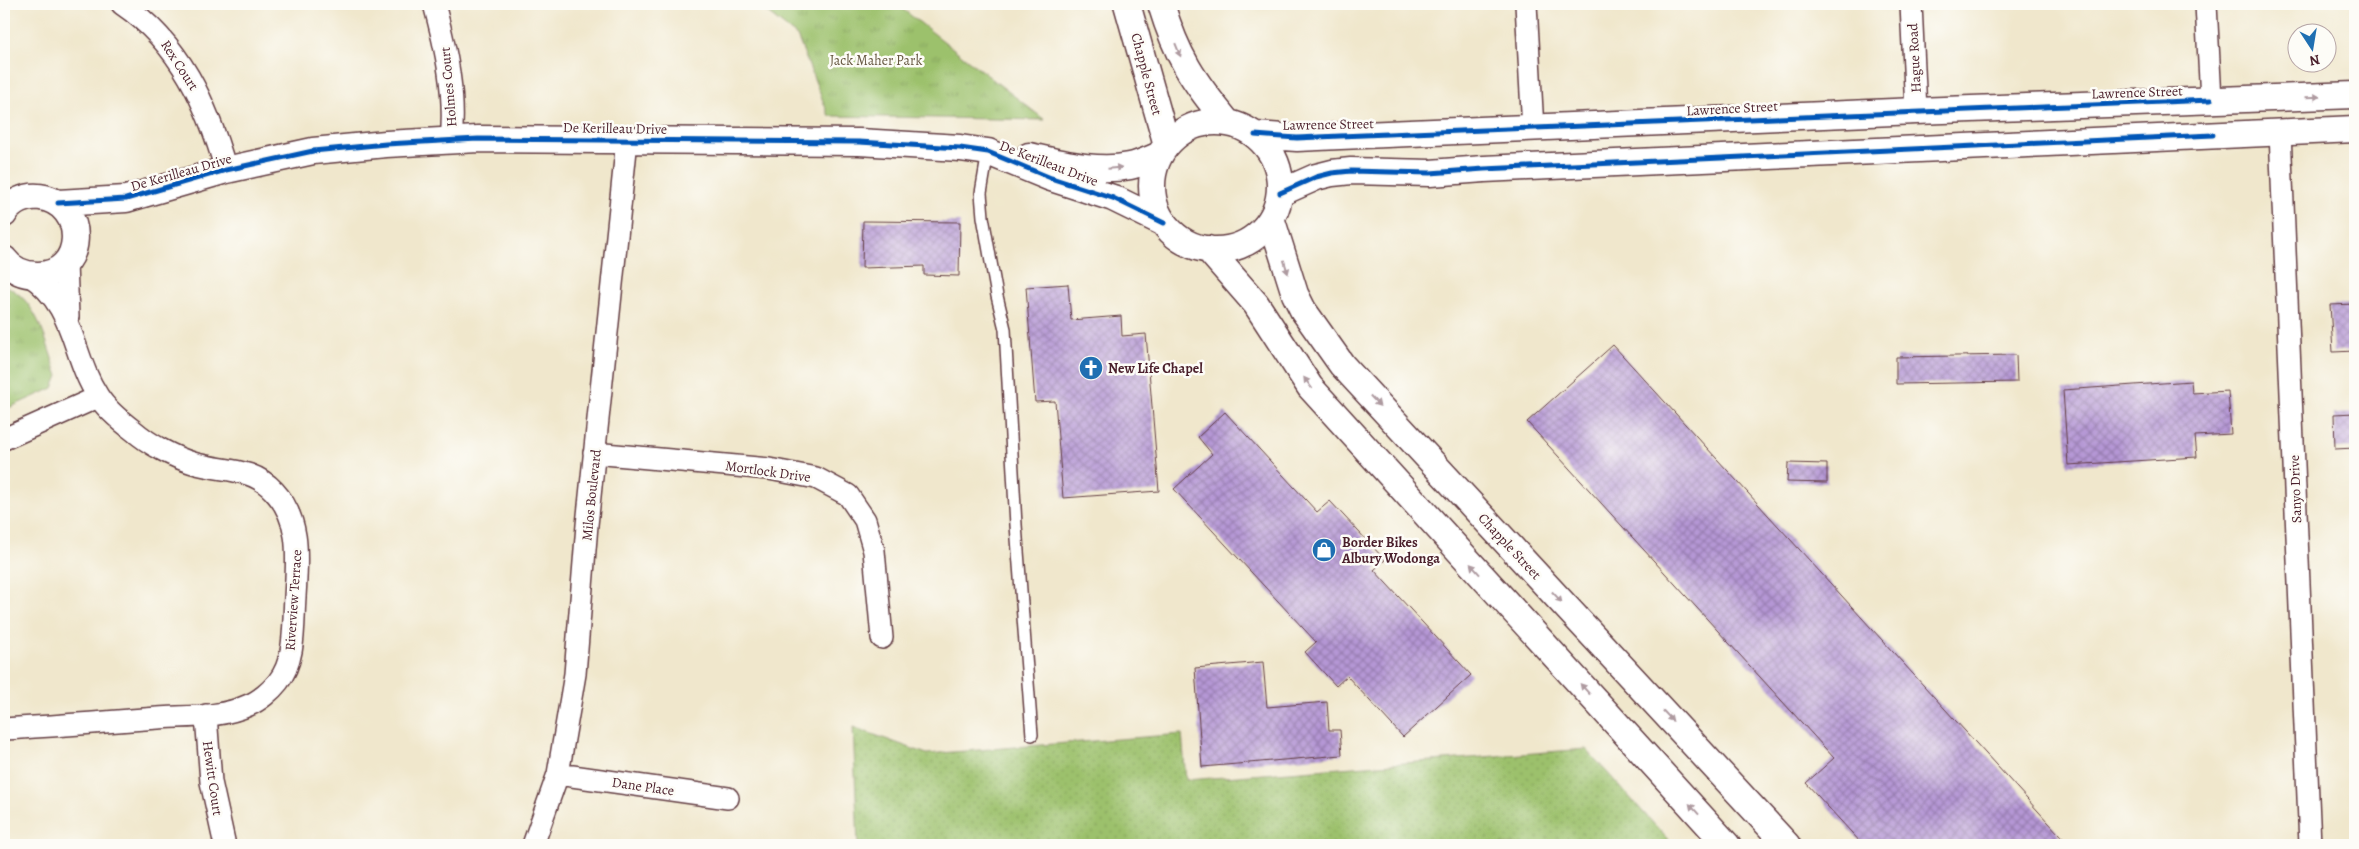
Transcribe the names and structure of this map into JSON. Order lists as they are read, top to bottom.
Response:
{
  "streets": {
    "street": [
      "Hague Road",
      "Rex Court",
      "Chapple Street",
      "Holmes Court",
      "Lawrence Street",
      "De Kerilleau Drive",
      "Mortlock Drive",
      "Sanyo Drive",
      "Milos Boulevard",
      "Riverview Terrace",
      "Hewitt Court",
      "Dane Place"
    ]
  },
  "crossings": [
    ["Hague Road", "Lawrence Street"],
    ["Rex Court", "De Kerilleau Drive"],
    ["Chapple Street", "Lawrence Street"],
    ["Chapple Street", "De Kerilleau Drive"],
    ["Holmes Court", "De Kerilleau Drive"],
    ["Lawrence Street", "De Kerilleau Drive"],
    ["De Kerilleau Drive", "Milos Boulevard"],
    ["De Kerilleau Drive", "Riverview Terrace"],
    ["Mortlock Drive", "Milos Boulevard"],
    ["Milos Boulevard", "Dane Place"],
    ["Riverview Terrace", "Hewitt Court"]
  ],
  "parks": ["Jack Maher Park"],
  "places": {
    "church": ["New Life Chapel"],
    "shop": ["Border Bikes Albury Wodonga"]
  },
  "north": "bottom"
}
